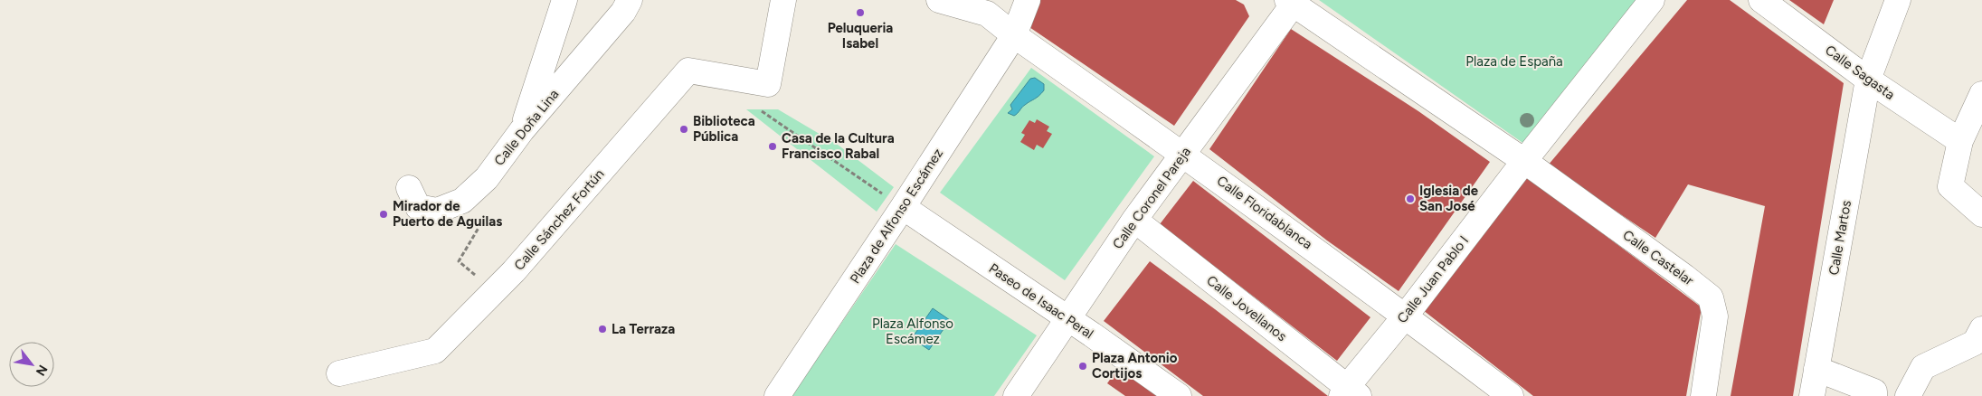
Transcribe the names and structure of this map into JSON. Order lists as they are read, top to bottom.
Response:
{
  "streets": {
    "street": [
      "Calle Sagasta",
      "Calle Doña Lina",
      "Calle Coronel Pareja",
      "Calle Floridablanca",
      "Plaza de Alfonso Escámez",
      "Calle Sánchez Fortún",
      "Calle Martos",
      "Calle Castelar",
      "Calle Juan Pablo I",
      "Paseo de Isaac Peral",
      "Calle Jovellanos"
    ]
  },
  "crossings": [
    ["Calle Sagasta", "Calle Martos"],
    ["Calle Coronel Pareja", "Calle Floridablanca"],
    ["Calle Coronel Pareja", "Calle Castelar"],
    ["Calle Coronel Pareja", "Paseo de Isaac Peral"],
    ["Calle Coronel Pareja", "Calle Jovellanos"],
    ["Calle Floridablanca", "Plaza de Alfonso Escámez"],
    ["Calle Floridablanca", "Calle Juan Pablo I"],
    ["Plaza de Alfonso Escámez", "Paseo de Isaac Peral"],
    ["Calle Castelar", "Calle Juan Pablo I"],
    ["Calle Juan Pablo I", "Calle Jovellanos"]
  ],
  "parks": ["Plaza de España", "Plaza Alfonso Escámez"],
  "places": [
    "Peluqueria Isabel",
    "Biblioteca Pública",
    "Casa de la Cultura Francisco Rabal",
    "Iglesia de San José",
    "Mirador de Puerto de Aguilas",
    "La Terraza",
    "Plaza Antonio Cortijos"
  ],
  "north": "bottom right"
}
